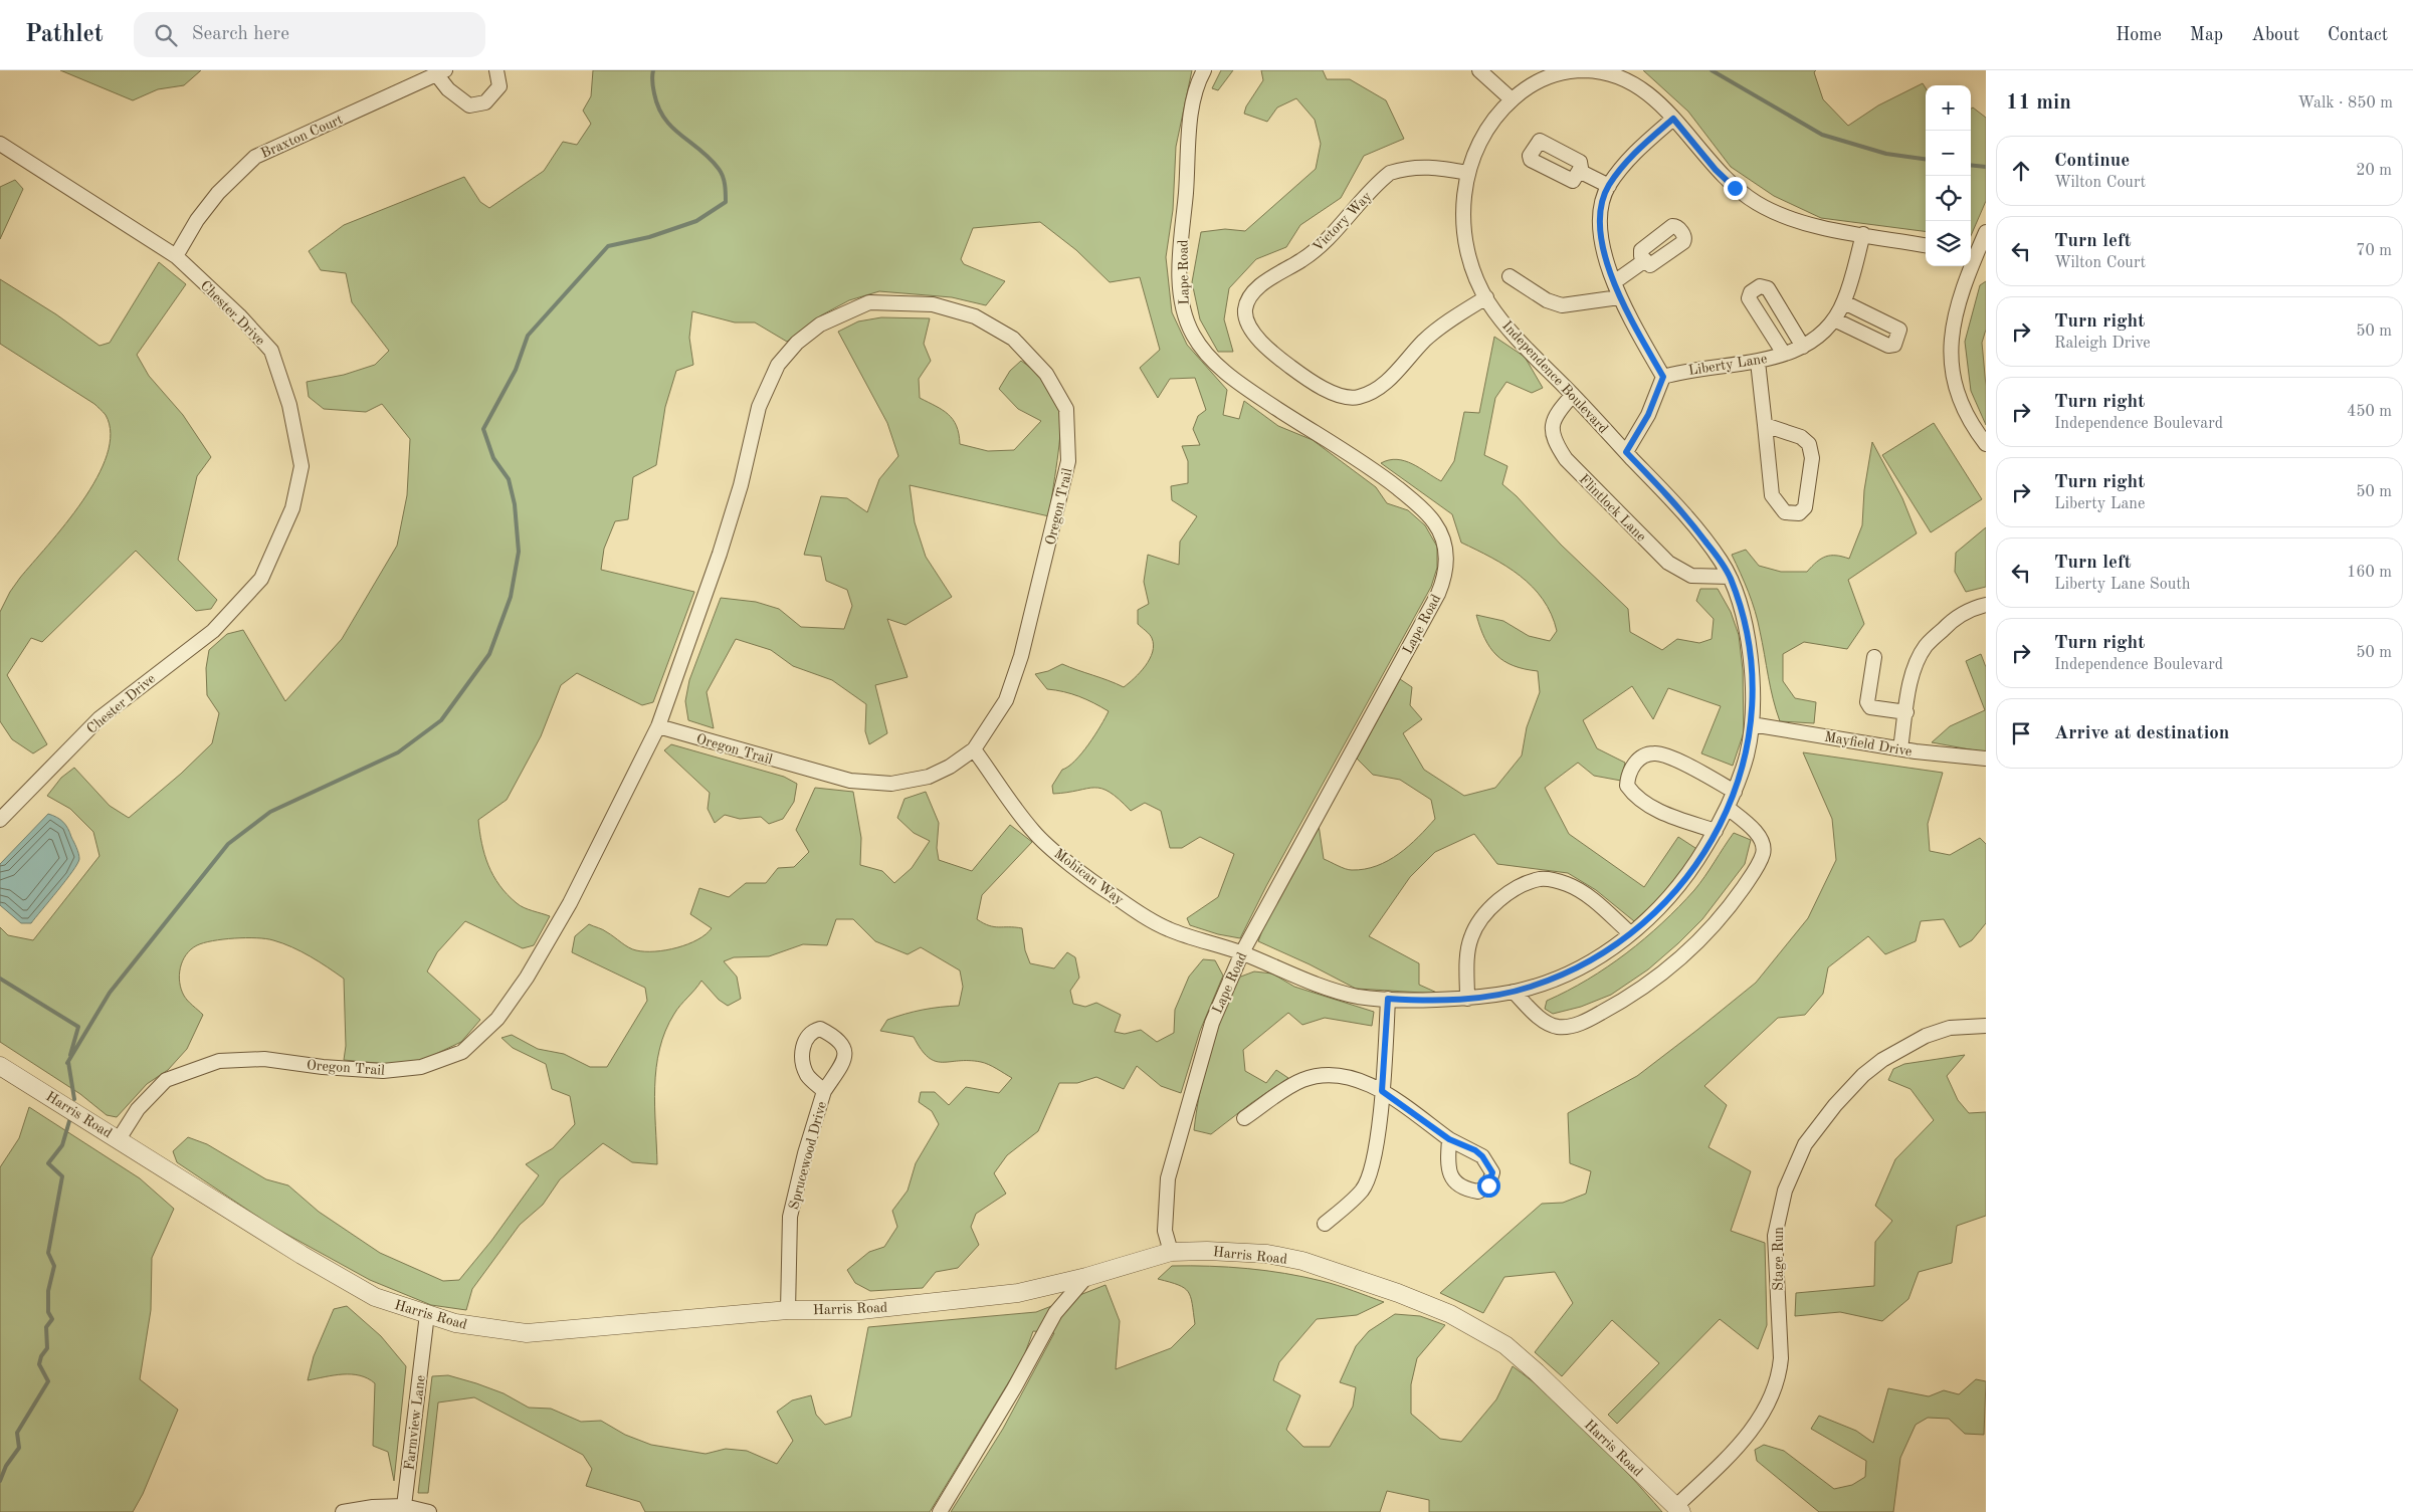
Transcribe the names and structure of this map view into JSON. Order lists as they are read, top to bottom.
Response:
{
  "streets": {
    "street": [
      "Braxton Court",
      "Victory Way",
      "Lape Road",
      "Chester Drive",
      "Liberty Lane",
      "Independence Boulevard",
      "Oregon Trail",
      "Flintlock Lane",
      "Mayfield Drive",
      "Mohican Way",
      "Harris Road",
      "Sprucewood Drive",
      "Stage Run",
      "Farmview Lane"
    ]
  },
  "crossings": [
    ["Braxton Court", "Chester Drive"],
    ["Victory Way", "Independence Boulevard"],
    ["Lape Road", "Independence Boulevard"],
    ["Lape Road", "Mohican Way"],
    ["Lape Road", "Harris Road"],
    ["Liberty Lane", "Independence Boulevard"],
    ["Independence Boulevard", "Flintlock Lane"],
    ["Independence Boulevard", "Mayfield Drive"],
    ["Independence Boulevard", "Mohican Way"],
    ["Oregon Trail", "Mohican Way"],
    ["Oregon Trail", "Harris Road"],
    ["Harris Road", "Sprucewood Drive"],
    ["Harris Road", "Stage Run"],
    ["Harris Road", "Farmview Lane"]
  ],
  "page": {
    "header": "Pathlet",
    "search": "Search here",
    "nav": [
      "Home",
      "Map",
      "About",
      "Contact"
    ],
    "heading": ["11 min", "Walk · 850 m"],
    "map_buttons": ["+", "−"],
    "list": [
      ["Continue", "Wilton Court", "20 m"],
      ["Turn left", "Wilton Court", "70 m"],
      ["Turn right", "Raleigh Drive", "50 m"],
      ["Turn right", "Independence Boulevard", "450 m"],
      ["Turn right", "Liberty Lane", "50 m"],
      ["Turn left", "Liberty Lane South", "160 m"],
      ["Turn right", "Independence Boulevard", "50 m"],
      "Arrive at destination"
    ]
  }
}
